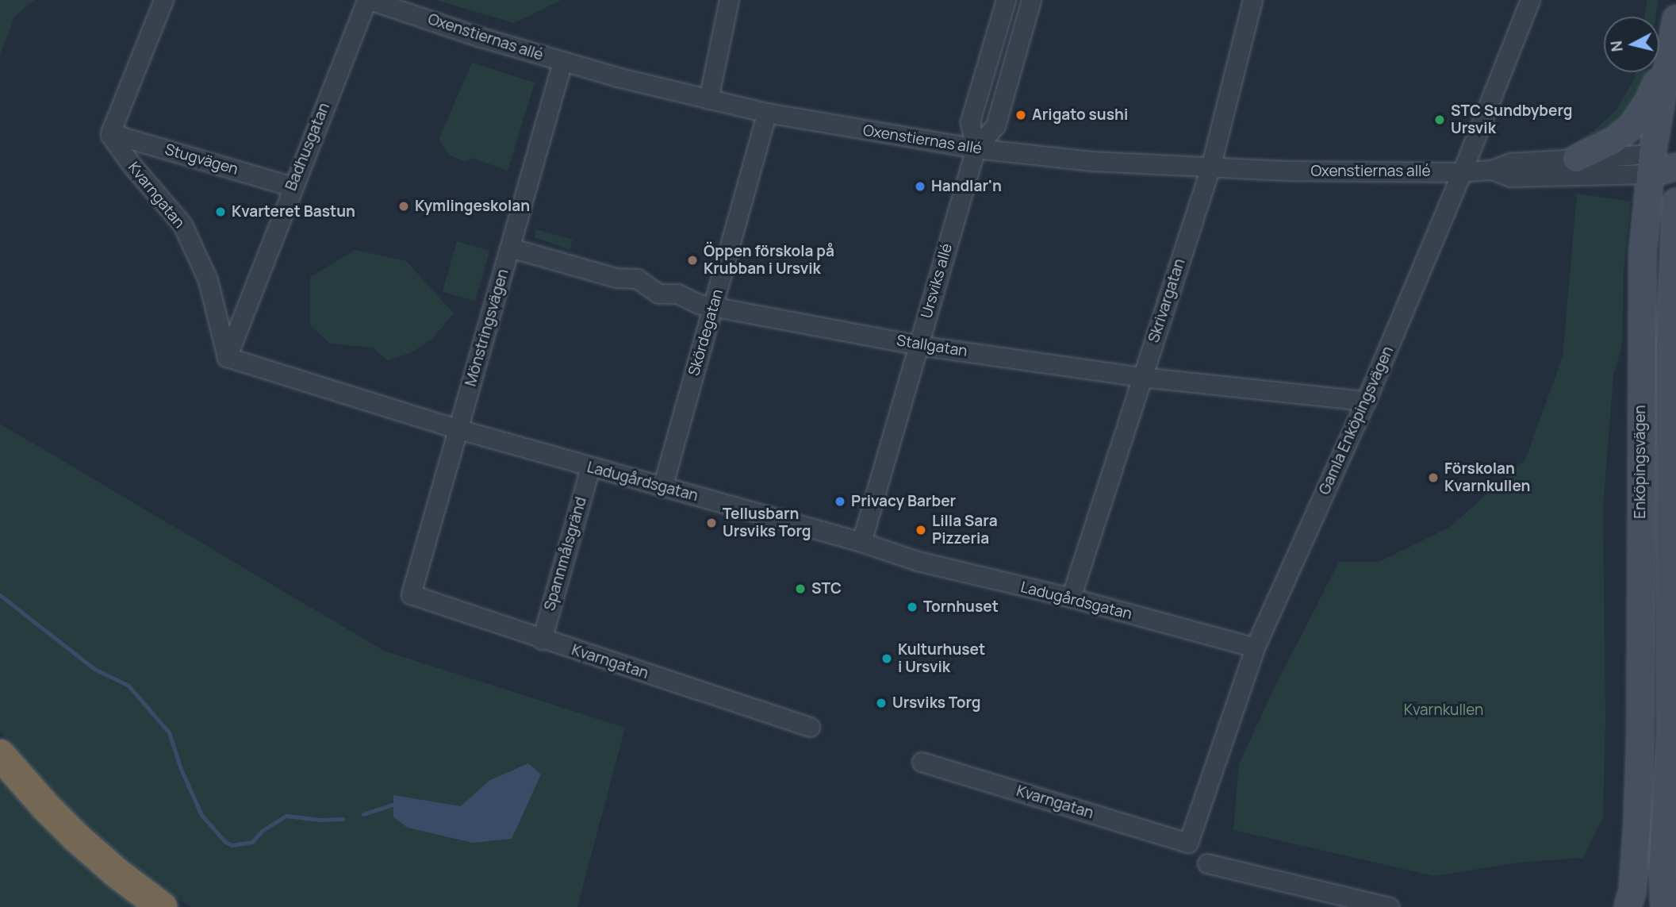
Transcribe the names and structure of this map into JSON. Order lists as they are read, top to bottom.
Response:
{
  "streets": {
    "main road": ["Enköpingsvägen"],
    "street": [
      "Oxenstiernas allé",
      "Badhusgatan",
      "Stugvägen",
      "Kvarngatan",
      "Ursviks allé",
      "Skrivargatan",
      "Mönstringsvägen",
      "Skördegatan",
      "Stallgatan",
      "Gamla Enköpingsvägen",
      "Ladugårdsgatan",
      "Spannmålsgränd"
    ]
  },
  "crossings": [
    ["Oxenstiernas allé", "Badhusgatan"],
    ["Oxenstiernas allé", "Ursviks allé"],
    ["Oxenstiernas allé", "Skrivargatan"],
    ["Oxenstiernas allé", "Mönstringsvägen"],
    ["Oxenstiernas allé", "Skördegatan"],
    ["Oxenstiernas allé", "Gamla Enköpingsvägen"],
    ["Oxenstiernas allé", "Enköpingsvägen"],
    ["Badhusgatan", "Stugvägen"],
    ["Badhusgatan", "Kvarngatan"],
    ["Badhusgatan", "Ladugårdsgatan"],
    ["Stugvägen", "Kvarngatan"],
    ["Kvarngatan", "Mönstringsvägen"],
    ["Kvarngatan", "Gamla Enköpingsvägen"],
    ["Kvarngatan", "Ladugårdsgatan"],
    ["Kvarngatan", "Spannmålsgränd"],
    ["Ursviks allé", "Stallgatan"],
    ["Ursviks allé", "Ladugårdsgatan"],
    ["Skrivargatan", "Stallgatan"],
    ["Skrivargatan", "Ladugårdsgatan"],
    ["Mönstringsvägen", "Stallgatan"],
    ["Mönstringsvägen", "Ladugårdsgatan"],
    ["Skördegatan", "Stallgatan"],
    ["Skördegatan", "Ladugårdsgatan"],
    ["Stallgatan", "Gamla Enköpingsvägen"],
    ["Gamla Enköpingsvägen", "Ladugårdsgatan"],
    ["Ladugårdsgatan", "Spannmålsgränd"]
  ],
  "parks": ["Kvarnkullen"],
  "places": [
    "Arigato sushi",
    "STC Sundbyberg Ursvik",
    "Handlar'n",
    "Kymlingeskolan",
    "Kvarteret Bastun",
    "Öppen förskola på Krubban i Ursvik",
    "Förskolan Kvarnkullen",
    "Privacy Barber",
    "Tellusbarn Ursviks Torg",
    "Lilla Sara Pizzeria",
    "STC",
    "Tornhuset",
    "Kulturhuset i Ursvik",
    "Ursviks Torg"
  ],
  "north": "left"
}
